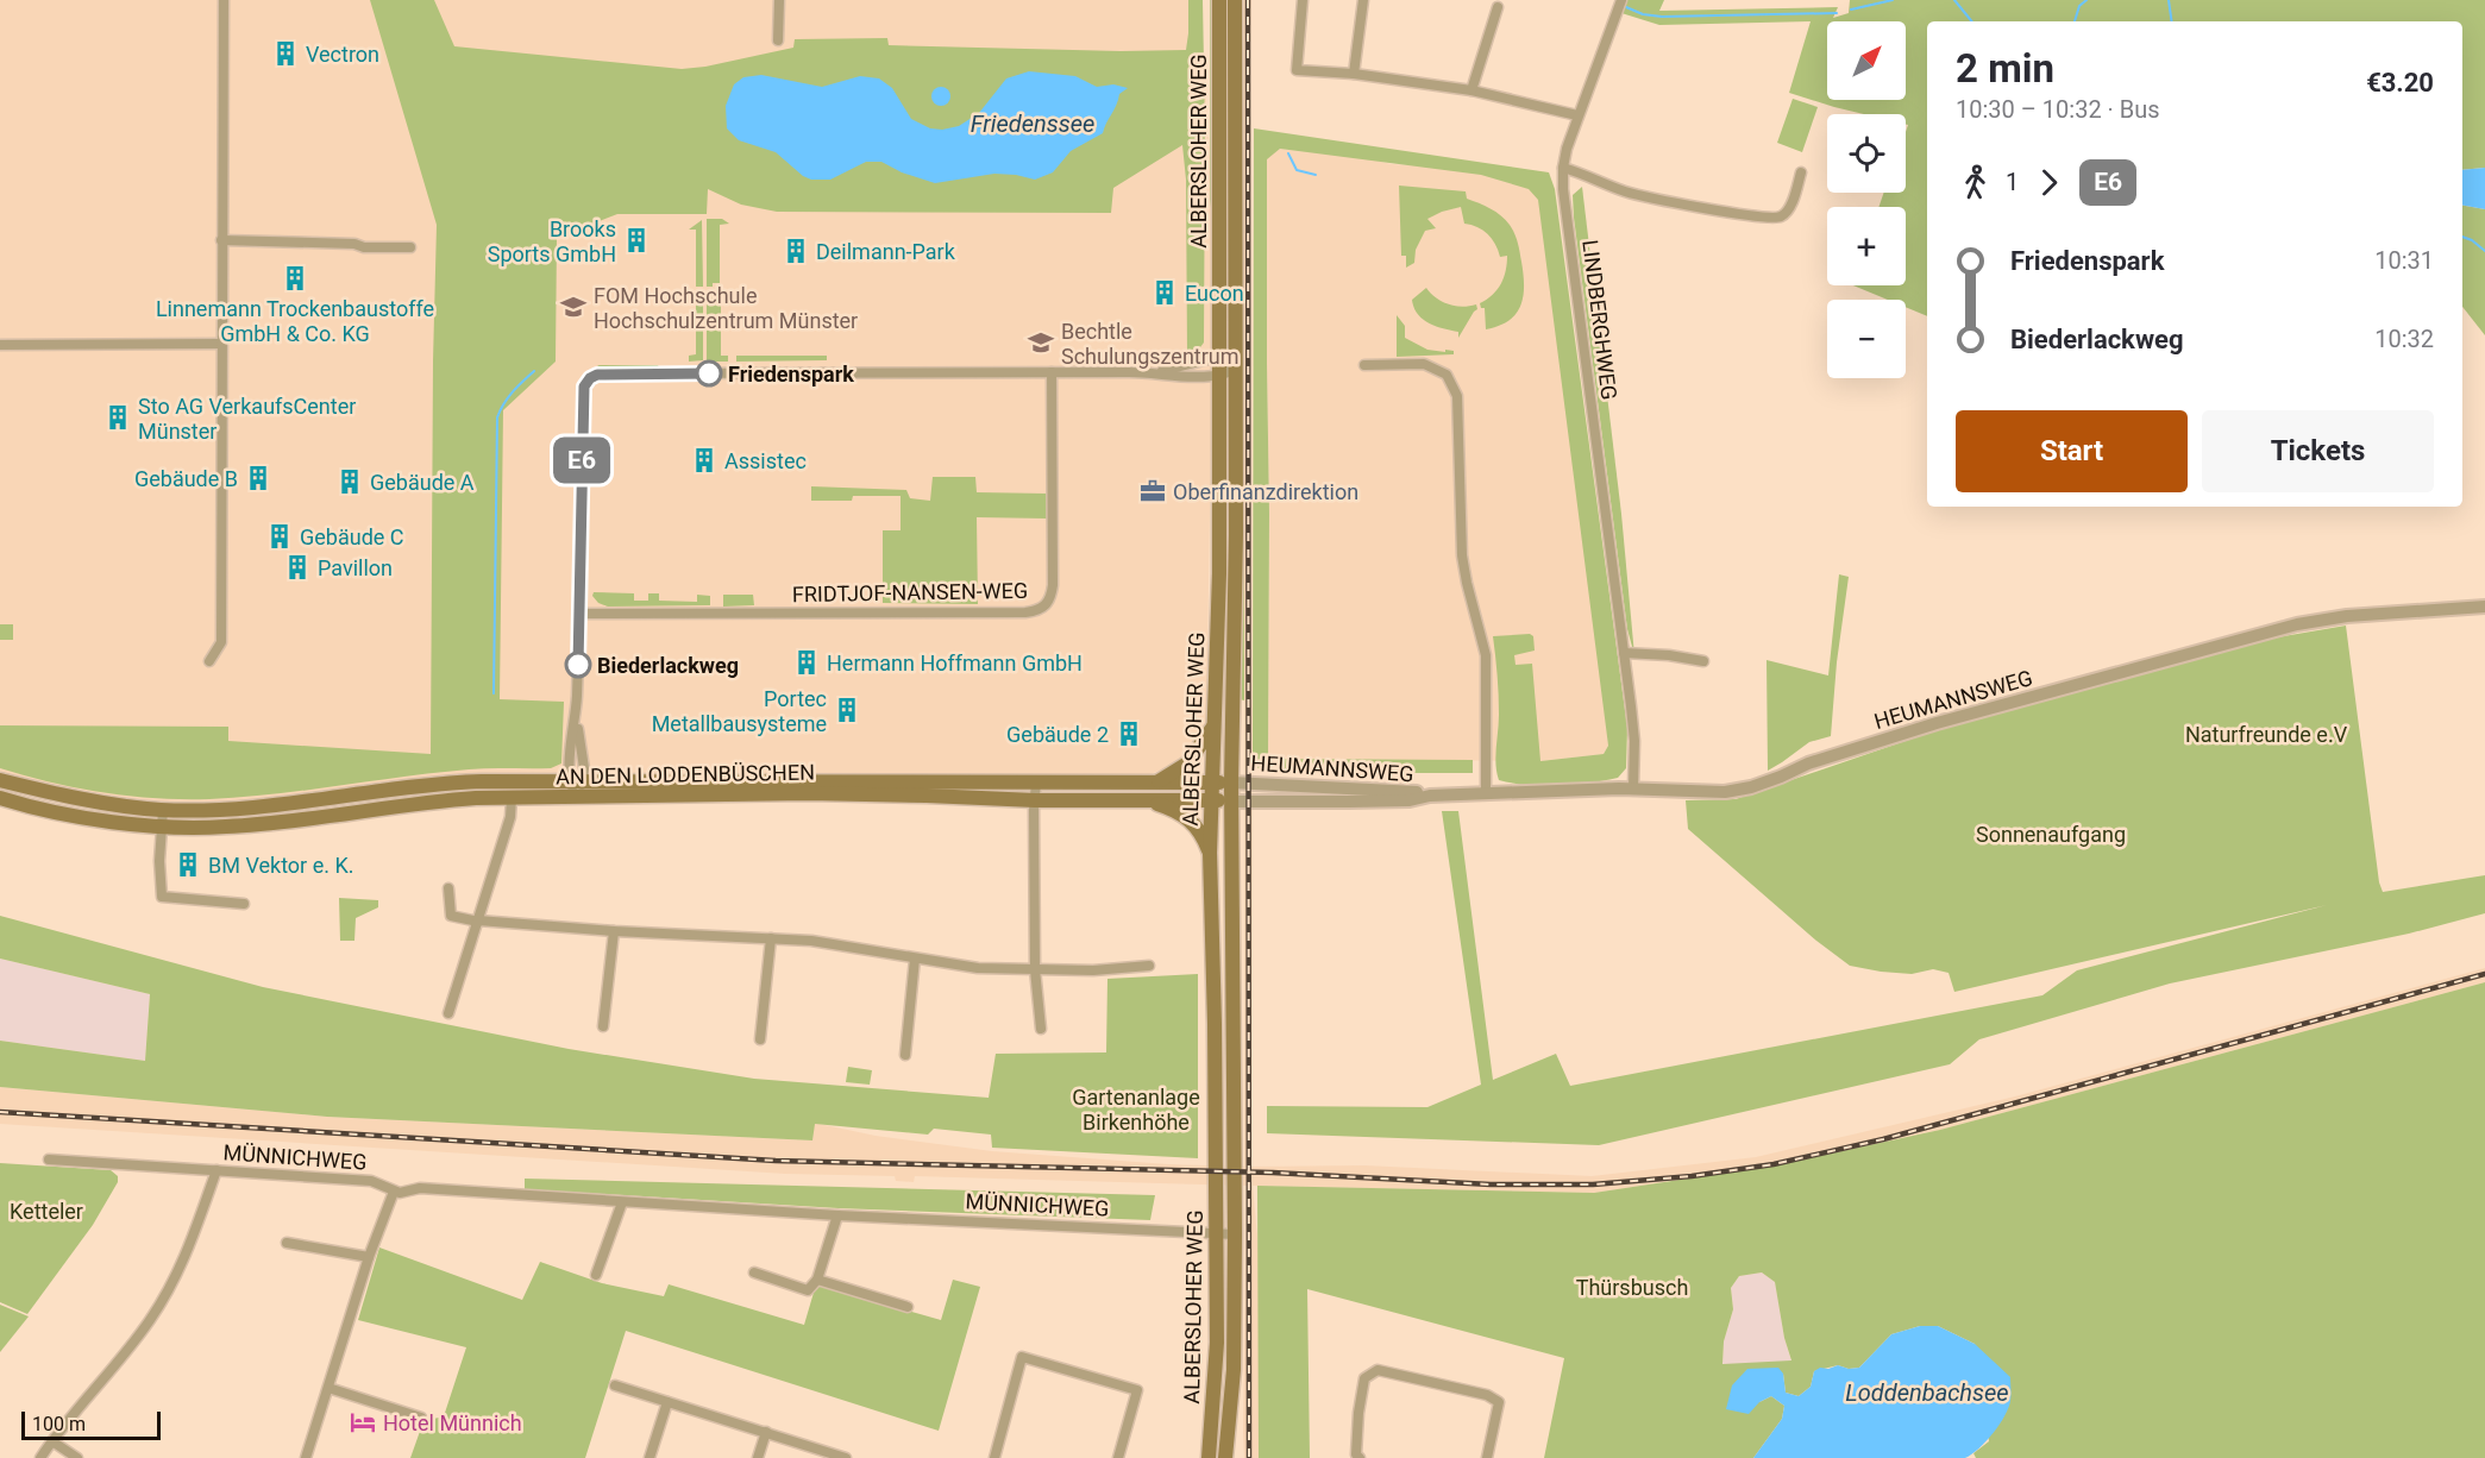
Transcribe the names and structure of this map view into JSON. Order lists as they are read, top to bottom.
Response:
{
  "streets": {
    "main road": ["ALBERSLOHER WEG", "AN DEN LODDENBÜSCHEN"],
    "street": [
      "LINDBERGHWEG",
      "FRIDTJOF-NANSEN-WEG",
      "HEUMANNSWEG",
      "MÜNNICHWEG"
    ]
  },
  "crossings": [
    ["ALBERSLOHER WEG", "HEUMANNSWEG"],
    ["ALBERSLOHER WEG", "AN DEN LODDENBÜSCHEN"],
    ["ALBERSLOHER WEG", "MÜNNICHWEG"],
    ["LINDBERGHWEG", "HEUMANNSWEG"],
    ["HEUMANNSWEG", "AN DEN LODDENBÜSCHEN"]
  ],
  "water": ["Friedenssee", "Loddenbachsee"],
  "parks": [
    "Naturfreunde e.V",
    "Sonnenaufgang",
    "Gartenanlage Birkenhöhe",
    "Ketteler",
    "Thürsbusch"
  ],
  "places": {
    "building": [
      "Vectron",
      "Brooks Sports GmbH",
      "Deilmann-Park",
      "Linnemann Trockenbaustoffe GmbH & Co. KG",
      "Eucon",
      "Sto AG VerkaufsCenter Münster",
      "Assistec",
      "Gebäude B",
      "Gebäude A",
      "Gebäude C",
      "Pavillon",
      "Hermann Hoffmann GmbH",
      "Portec Metallbausysteme",
      "Gebäude 2",
      "BM Vektor e. K."
    ],
    "school or university": ["FOM Hochschule Hochschulzentrum Münster", "Bechtle Schulungszentrum"],
    "other": ["Friedenspark", "Biederlackweg"],
    "office": ["Oberfinanzdirektion"],
    "hotel": ["Hotel Münnich"]
  },
  "lines": ["bus line E6"],
  "scale_bar": "100 m",
  "north": "top right",
  "page": {
    "on_map": "E6",
    "map_buttons": ["+", "−"],
    "heading": ["2 min", "10:30 – 10:32 · Bus", "€3.20"],
    "legs": ["1", "E6"],
    "list": [
      {
        "name": "Friedenspark",
        "value": "10:31"
      },
      {
        "name": "Biederlackweg",
        "value": "10:32"
      }
    ],
    "buttons": ["Start", "Tickets"],
    "scale": "100 m"
  }
}
